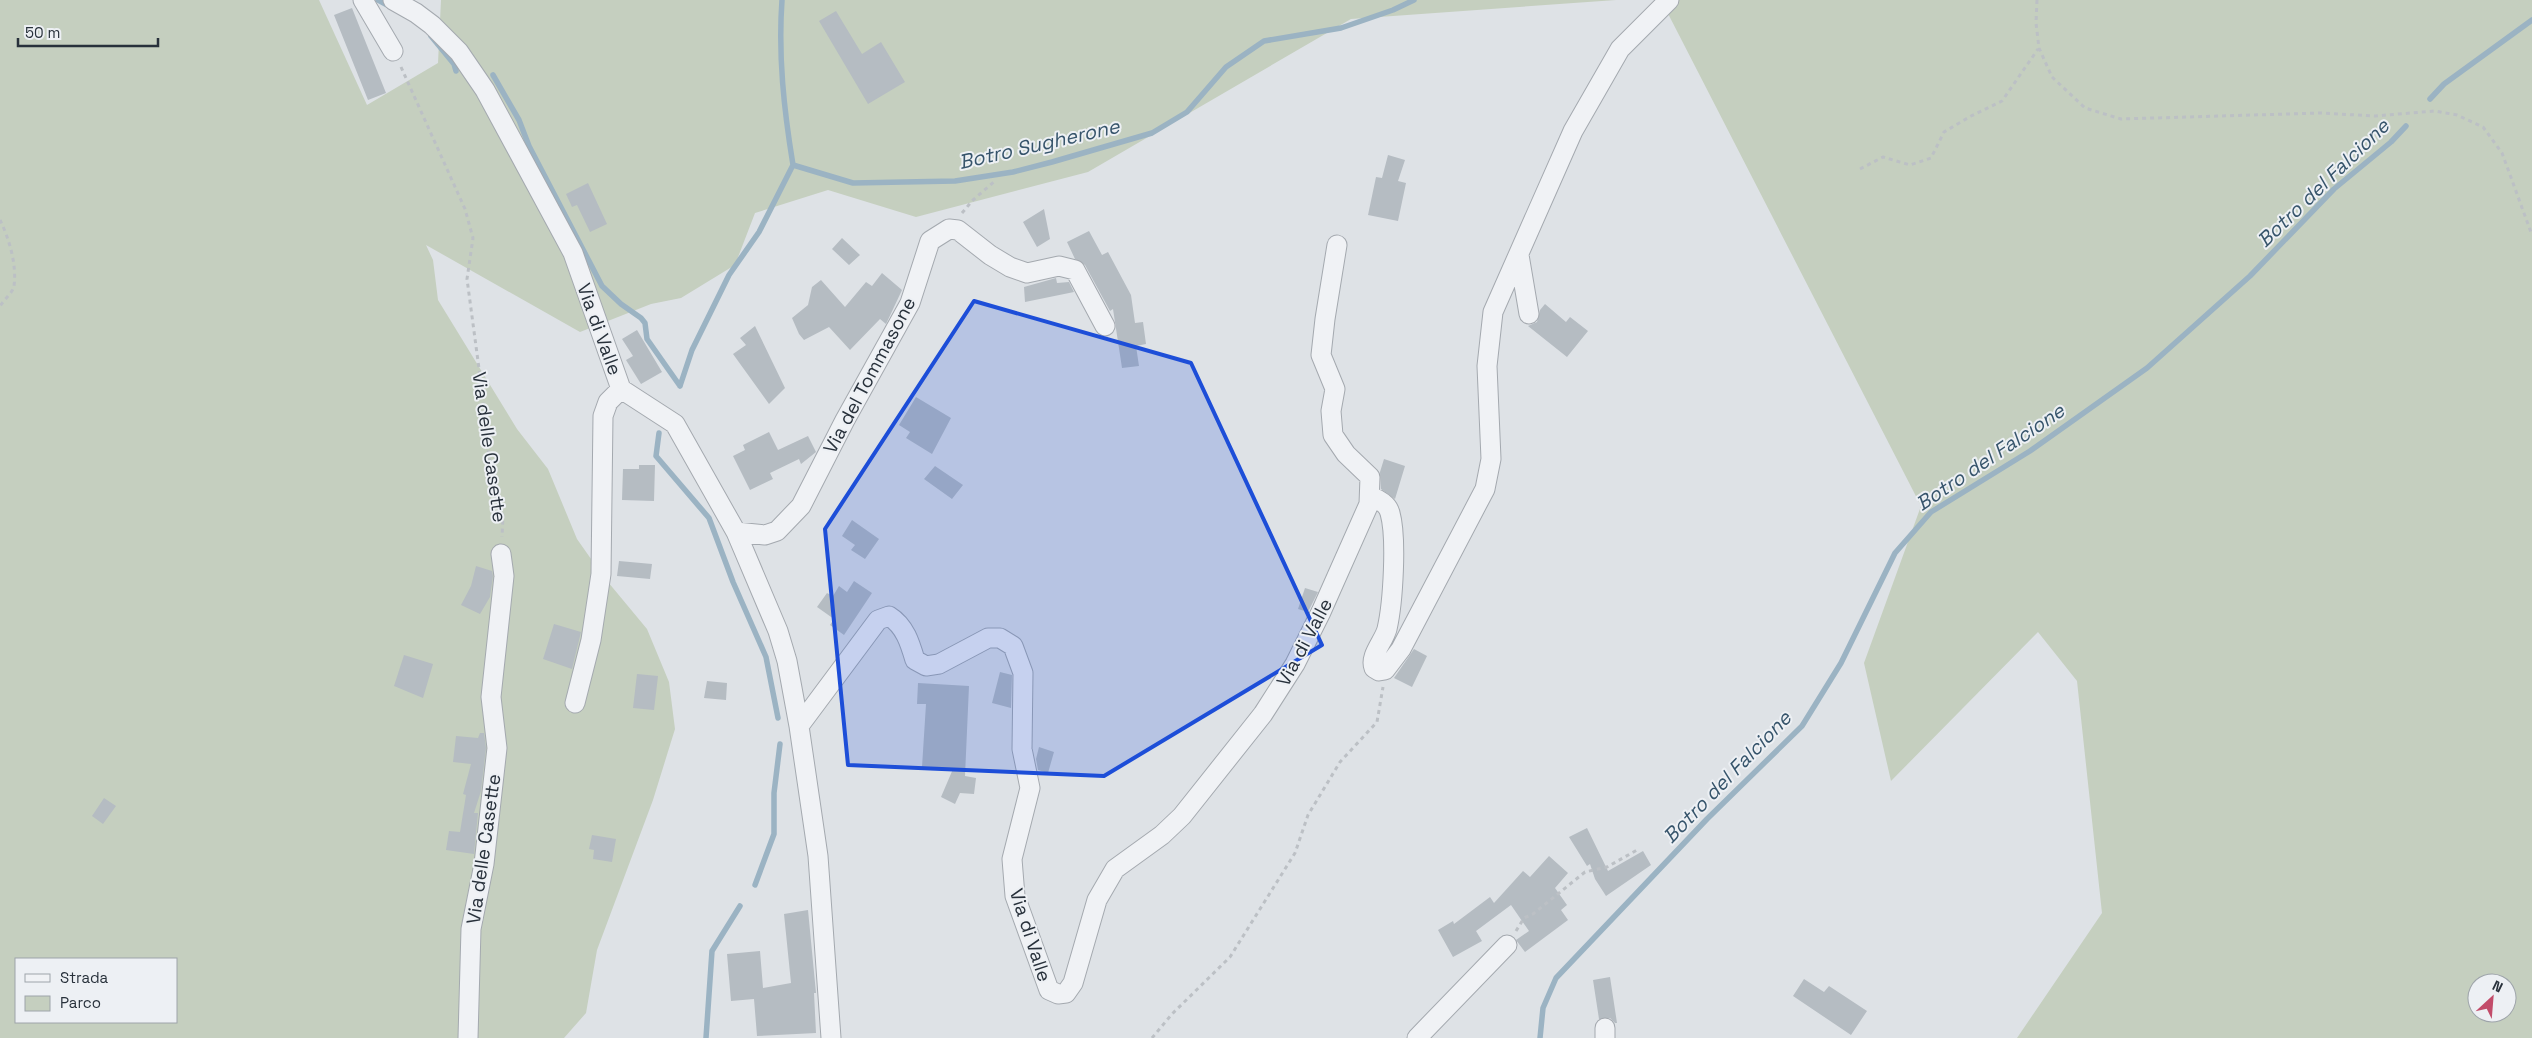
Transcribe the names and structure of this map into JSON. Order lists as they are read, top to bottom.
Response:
{
  "streets": {
    "street": ["Via di Valle", "Via del Tommasone", "Via delle Casette"]
  },
  "crossings": [
    ["Via di Valle", "Via del Tommasone"]
  ],
  "water": ["Botro Sugherone", "Botro del Falcione"],
  "legend": ["Strada", "Parco"],
  "scale_bar": "50 m",
  "north": "top right"
}
